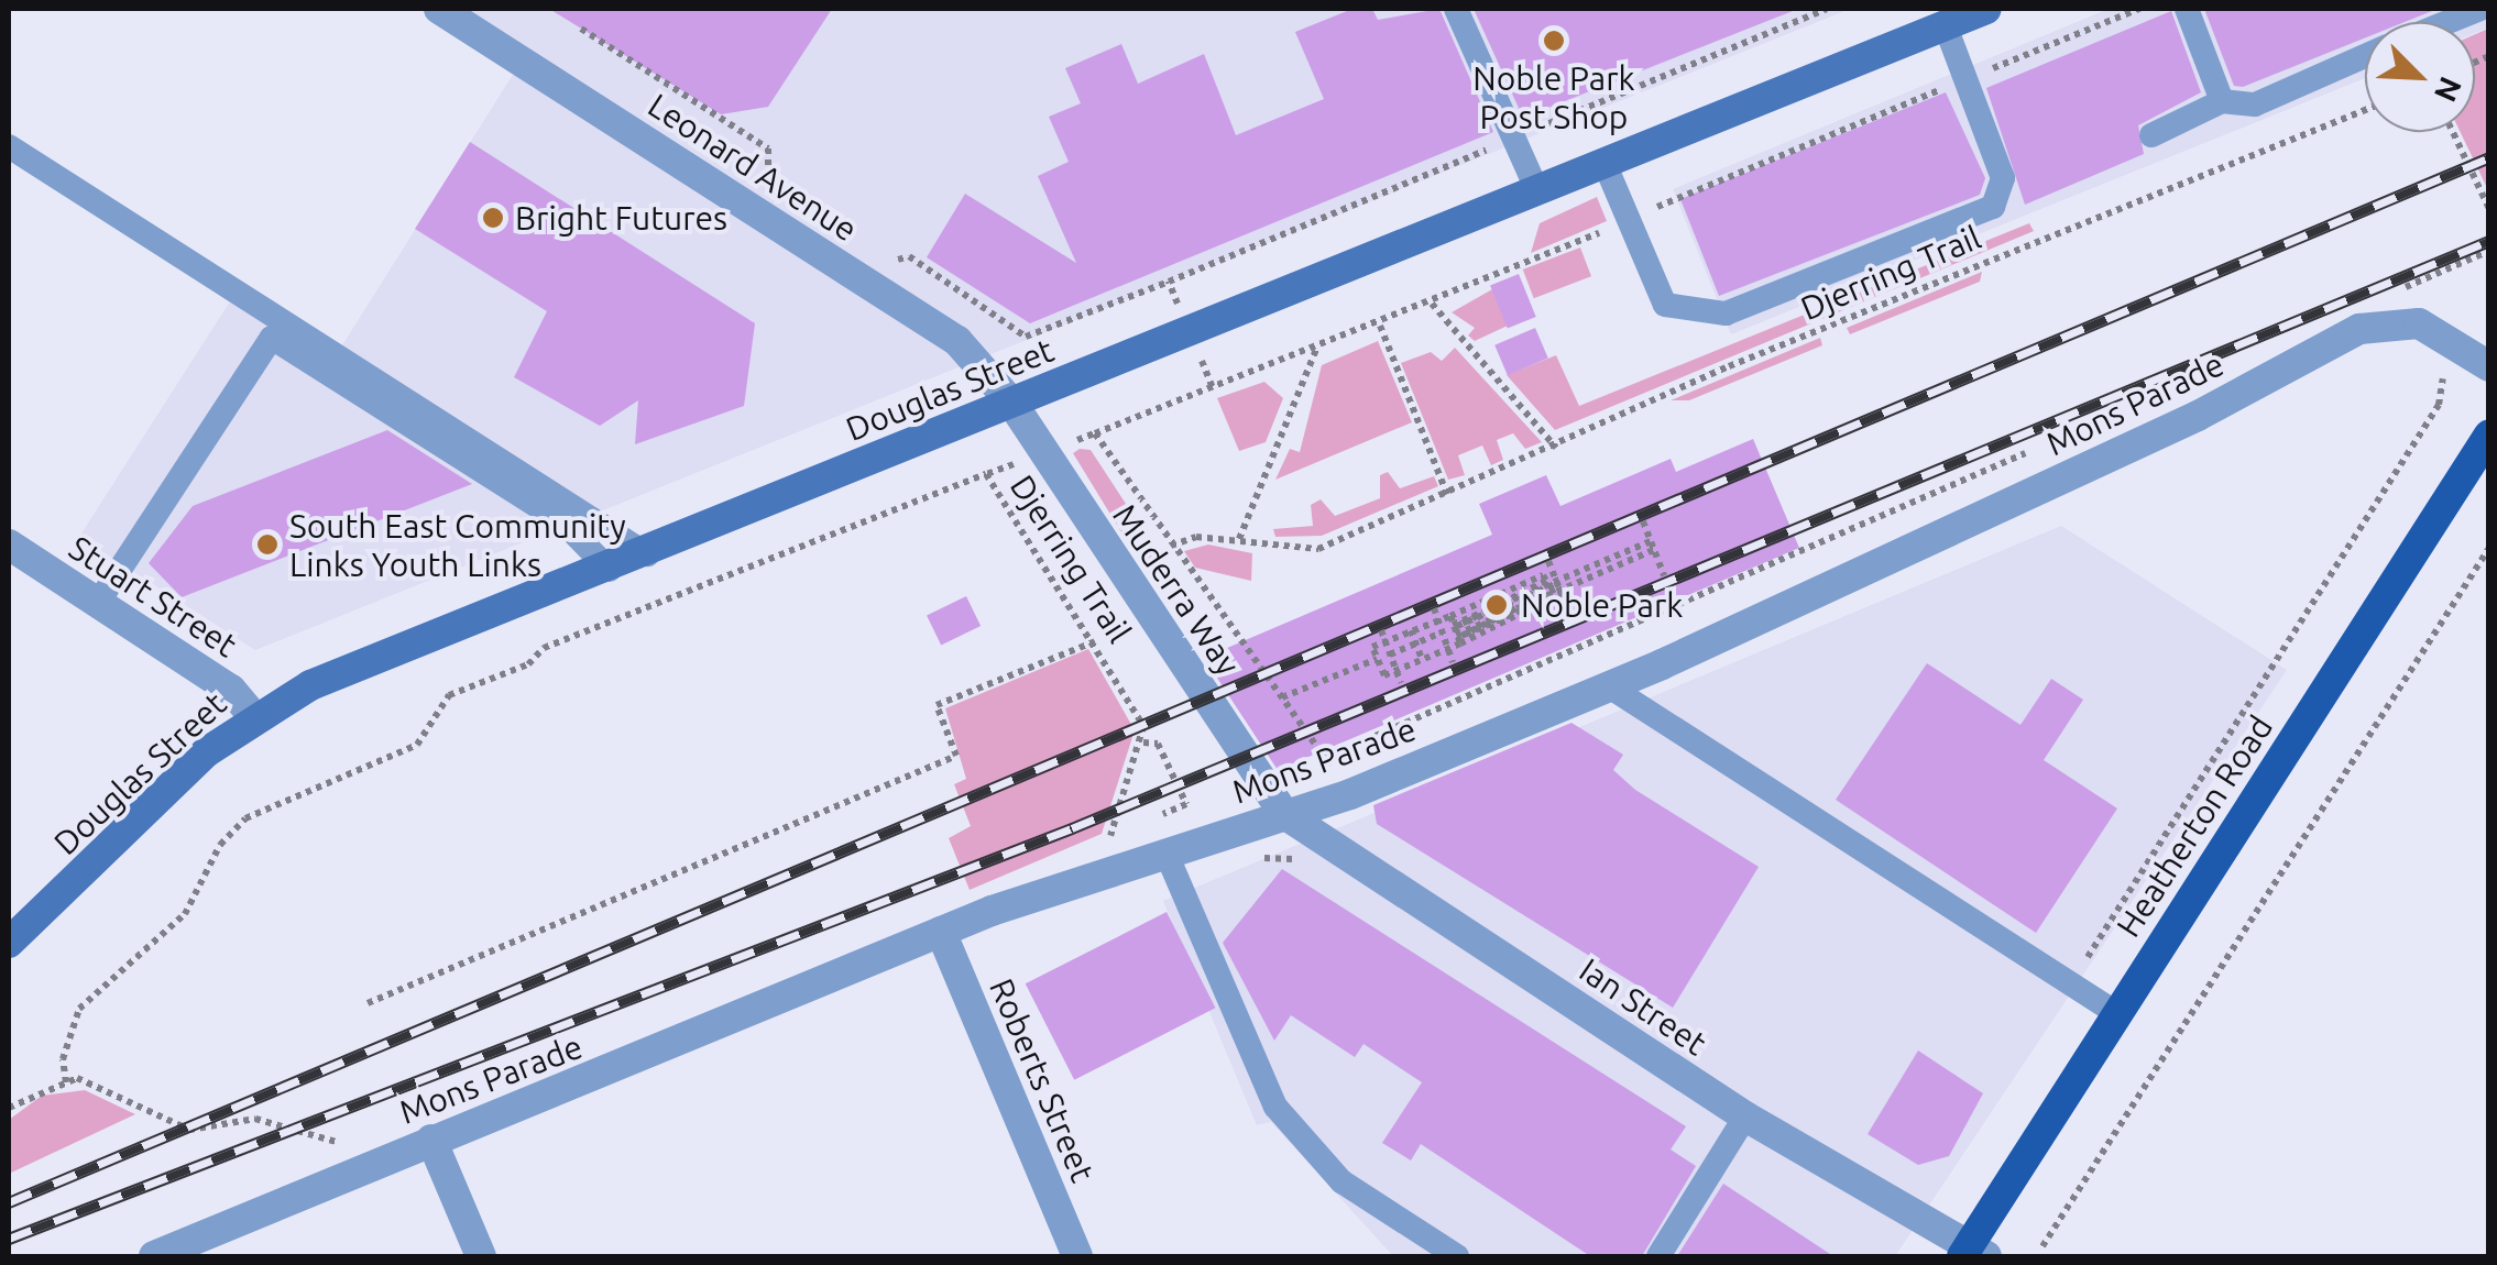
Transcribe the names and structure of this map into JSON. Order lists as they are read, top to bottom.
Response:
{
  "streets": {
    "main road": ["Douglas Street", "Heatherton Road"],
    "street": [
      "Leonard Avenue",
      "Mons Parade",
      "Muderra Way",
      "Stuart Street",
      "Ian Street",
      "Roberts Street"
    ],
    "path": ["Djerring Trail"]
  },
  "crossings": [
    ["Leonard Avenue", "Douglas Street"],
    ["Leonard Avenue", "Muderra Way"],
    ["Djerring Trail", "Muderra Way"],
    ["Douglas Street", "Muderra Way"],
    ["Douglas Street", "Stuart Street"],
    ["Mons Parade", "Muderra Way"],
    ["Mons Parade", "Ian Street"],
    ["Mons Parade", "Roberts Street"],
    ["Muderra Way", "Ian Street"],
    ["Heatherton Road", "Ian Street"]
  ],
  "places": [
    "Noble Park Post Shop",
    "Bright Futures",
    "South East Community Links Youth Links",
    "Noble Park"
  ],
  "north": "bottom right"
}
